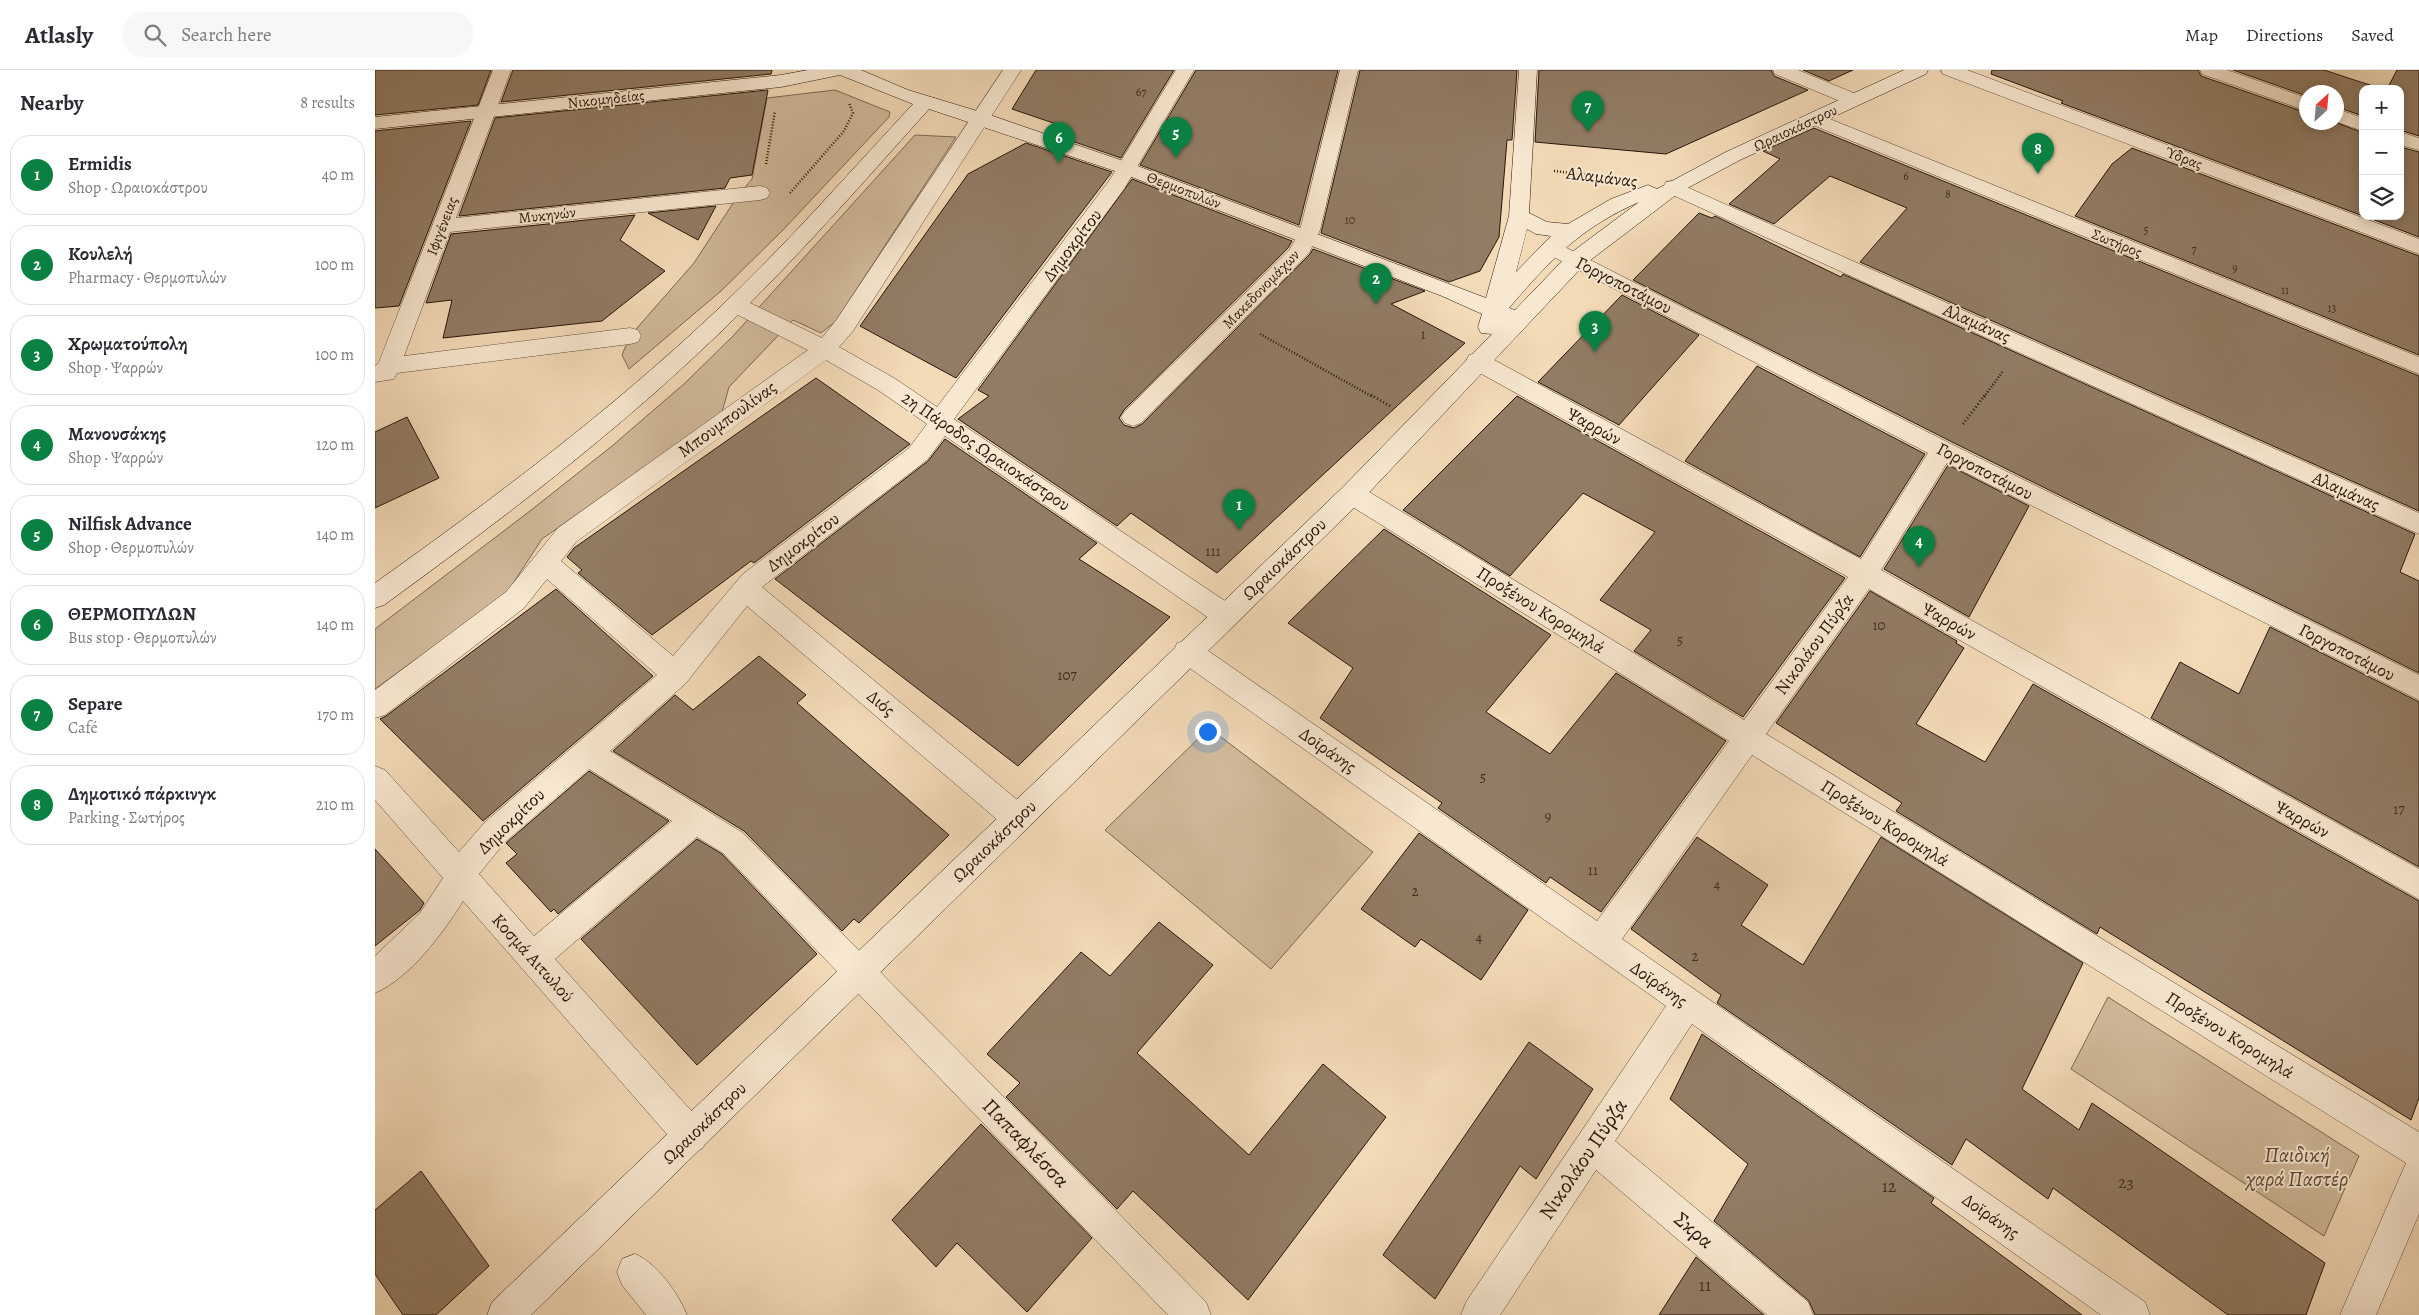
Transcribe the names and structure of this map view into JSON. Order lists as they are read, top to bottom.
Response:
{
  "streets": {
    "street": [
      "Νικομηδείας",
      "Ωραιοκάστρου",
      "Ύδρας",
      "Αλαμάνας",
      "Θερμοπυλών",
      "Μυκηνών",
      "Ιφιγένειας",
      "Σωτήρος",
      "Δημοκρίτου",
      "Γοργοποτάμου",
      "Μακεδονομάχων",
      "Μπουμπουλίνας",
      "Ψαρρών",
      "2η Πάροδος Ωραιοκάστρου",
      "Προξένου Κορομηλά",
      "Νικολάου Πύρζα",
      "Διός",
      "Δοϊράνης",
      "Κοσμά Αιτωλού",
      "Παπαφλέσσα",
      "Σκρα"
    ]
  },
  "crossings": [
    ["Νικομηδείας", "Ιφιγένειας"],
    ["Ωραιοκάστρου", "Αλαμάνας"],
    ["Ωραιοκάστρου", "Θερμοπυλών"],
    ["Ωραιοκάστρου", "Σωτήρος"],
    ["Ωραιοκάστρου", "Γοργοποτάμου"],
    ["Ωραιοκάστρου", "Ψαρρών"],
    ["Ωραιοκάστρου", "2η Πάροδος Ωραιοκάστρου"],
    ["Ωραιοκάστρου", "Προξένου Κορομηλά"],
    ["Ωραιοκάστρου", "Διός"],
    ["Ωραιοκάστρου", "Δοϊράνης"],
    ["Ωραιοκάστρου", "Κοσμά Αιτωλού"],
    ["Ωραιοκάστρου", "Παπαφλέσσα"],
    ["Θερμοπυλών", "Δημοκρίτου"],
    ["Θερμοπυλών", "Μακεδονομάχων"],
    ["Θερμοπυλών", "Μπουμπουλίνας"],
    ["Μυκηνών", "Ιφιγένειας"],
    ["Δημοκρίτου", "2η Πάροδος Ωραιοκάστρου"],
    ["Δημοκρίτου", "Διός"],
    ["Δημοκρίτου", "Κοσμά Αιτωλού"],
    ["Δημοκρίτου", "Παπαφλέσσα"],
    ["Γοργοποτάμου", "Νικολάου Πύρζα"],
    ["Μπουμπουλίνας", "2η Πάροδος Ωραιοκάστρου"],
    ["Ψαρρών", "Νικολάου Πύρζα"],
    ["Προξένου Κορομηλά", "Νικολάου Πύρζα"],
    ["Νικολάου Πύρζα", "Δοϊράνης"],
    ["Νικολάου Πύρζα", "Σκρα"]
  ],
  "parks": ["Παιδική χαρά Παστέρ"],
  "house_numbers": [
    "67",
    "6",
    "8",
    "10",
    "5",
    "7",
    "9",
    "11",
    "13",
    "1",
    "111",
    "10",
    "5",
    "107",
    "5",
    "17",
    "9",
    "11",
    "4",
    "2",
    "4",
    "2",
    "23",
    "12",
    "11"
  ],
  "north": "top right",
  "page": {
    "header": "Atlasly",
    "search": "Search here",
    "nav": ["Map", "Directions", "Saved"],
    "heading": ["Nearby", "8 results"],
    "map_buttons": ["+", "−"],
    "pins": [
      "7",
      "5",
      "6",
      "8",
      "2",
      "3",
      "1",
      "4"
    ],
    "list": [
      {
        "mark": "1",
        "name": "Ermidis",
        "note": "Shop · Ωραιοκάστρου",
        "value": "40 m"
      },
      {
        "mark": "2",
        "name": "Κουλελή",
        "note": "Pharmacy · Θερμοπυλών",
        "value": "100 m"
      },
      {
        "mark": "3",
        "name": "Χρωματούπολη",
        "note": "Shop · Ψαρρών",
        "value": "100 m"
      },
      {
        "mark": "4",
        "name": "Μανουσάκης",
        "note": "Shop · Ψαρρών",
        "value": "120 m"
      },
      {
        "mark": "5",
        "name": "Nilfisk Advance",
        "note": "Shop · Θερμοπυλών",
        "value": "140 m"
      },
      {
        "mark": "6",
        "name": "ΘΕΡΜΟΠΥΛΩΝ",
        "note": "Bus stop · Θερμοπυλών",
        "value": "140 m"
      },
      {
        "mark": "7",
        "name": "Separe",
        "note": "Café",
        "value": "170 m"
      },
      {
        "mark": "8",
        "name": "Δημοτικό πάρκινγκ",
        "note": "Parking · Σωτήρος",
        "value": "210 m"
      }
    ]
  }
}
